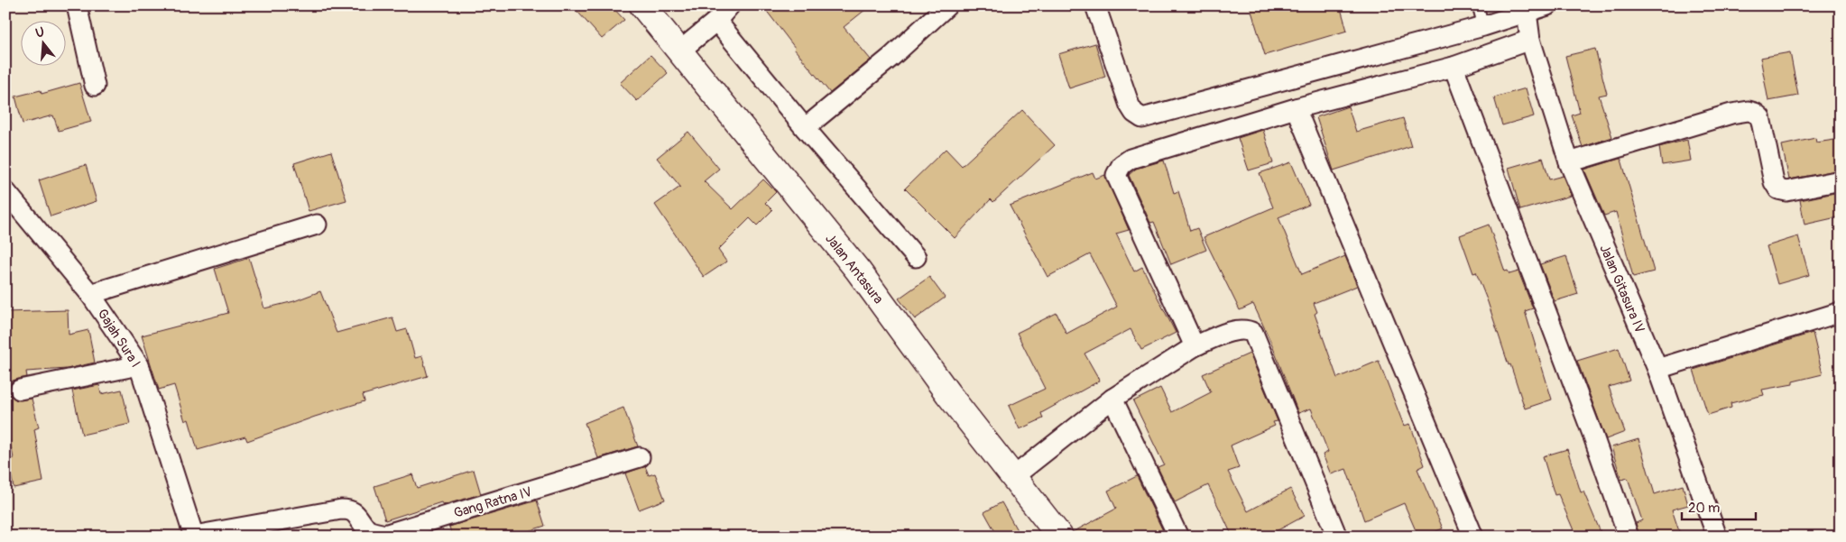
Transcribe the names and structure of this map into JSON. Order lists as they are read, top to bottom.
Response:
{
  "streets": {
    "main road": ["Jalan Antasura"],
    "street": ["Jalan Gitasura IV", "Gajah Sura I", "Gang Ratna IV"]
  },
  "crossings": [
    ["Gajah Sura I", "Gang Ratna IV"]
  ],
  "scale_bar": "20 m",
  "north": "top"
}
